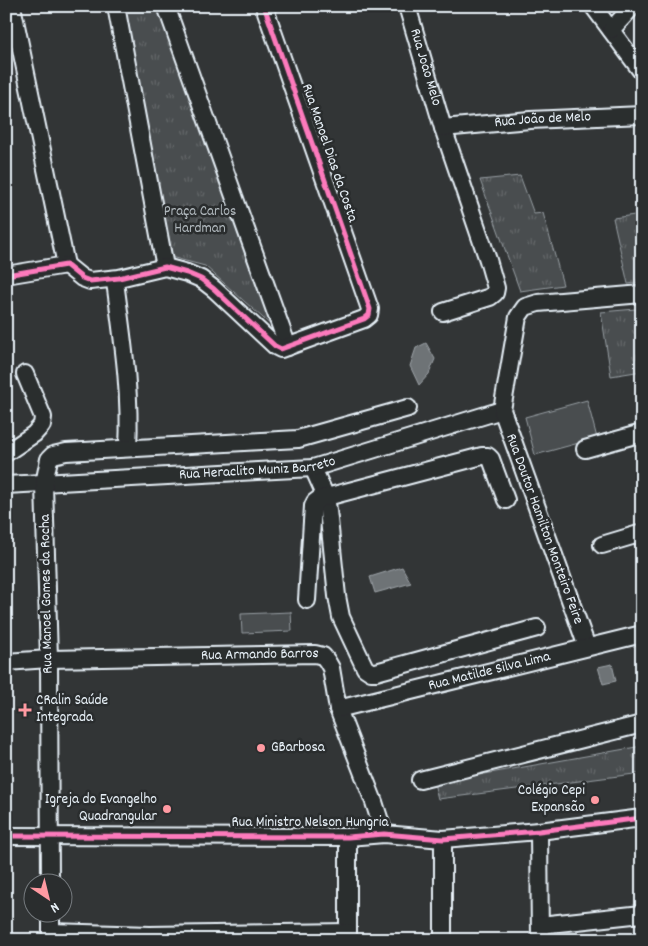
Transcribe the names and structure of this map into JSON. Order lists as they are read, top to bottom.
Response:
{
  "streets": {
    "street": [
      "Rua João Melo",
      "Rua João de Melo",
      "Rua Manoel Dias da Costa",
      "Rua Heraclito Muniz Barreto",
      "Rua Doutor Hamilton Monteiro Feire",
      "Rua Manoel Gomes da Rocha",
      "Rua Armando Barros",
      "Rua Matilde Silva Lima",
      "Rua Ministro Nelson Hungria"
    ]
  },
  "crossings": [
    ["Rua João Melo", "Rua João de Melo"],
    ["Rua Heraclito Muniz Barreto", "Rua Doutor Hamilton Monteiro Feire"],
    ["Rua Heraclito Muniz Barreto", "Rua Manoel Gomes da Rocha"],
    ["Rua Doutor Hamilton Monteiro Feire", "Rua Matilde Silva Lima"],
    ["Rua Manoel Gomes da Rocha", "Rua Armando Barros"],
    ["Rua Manoel Gomes da Rocha", "Rua Ministro Nelson Hungria"],
    ["Rua Armando Barros", "Rua Matilde Silva Lima"],
    ["Rua Armando Barros", "Rua Ministro Nelson Hungria"]
  ],
  "parks": ["Praça Carlos Hardman"],
  "places": {
    "health": ["CRalin Saúde Integrada"],
    "other": ["GBarbosa", "Colégio Cepi Expansão", "Igreja do Evangelho Quadrangular"]
  },
  "north": "bottom right"
}
